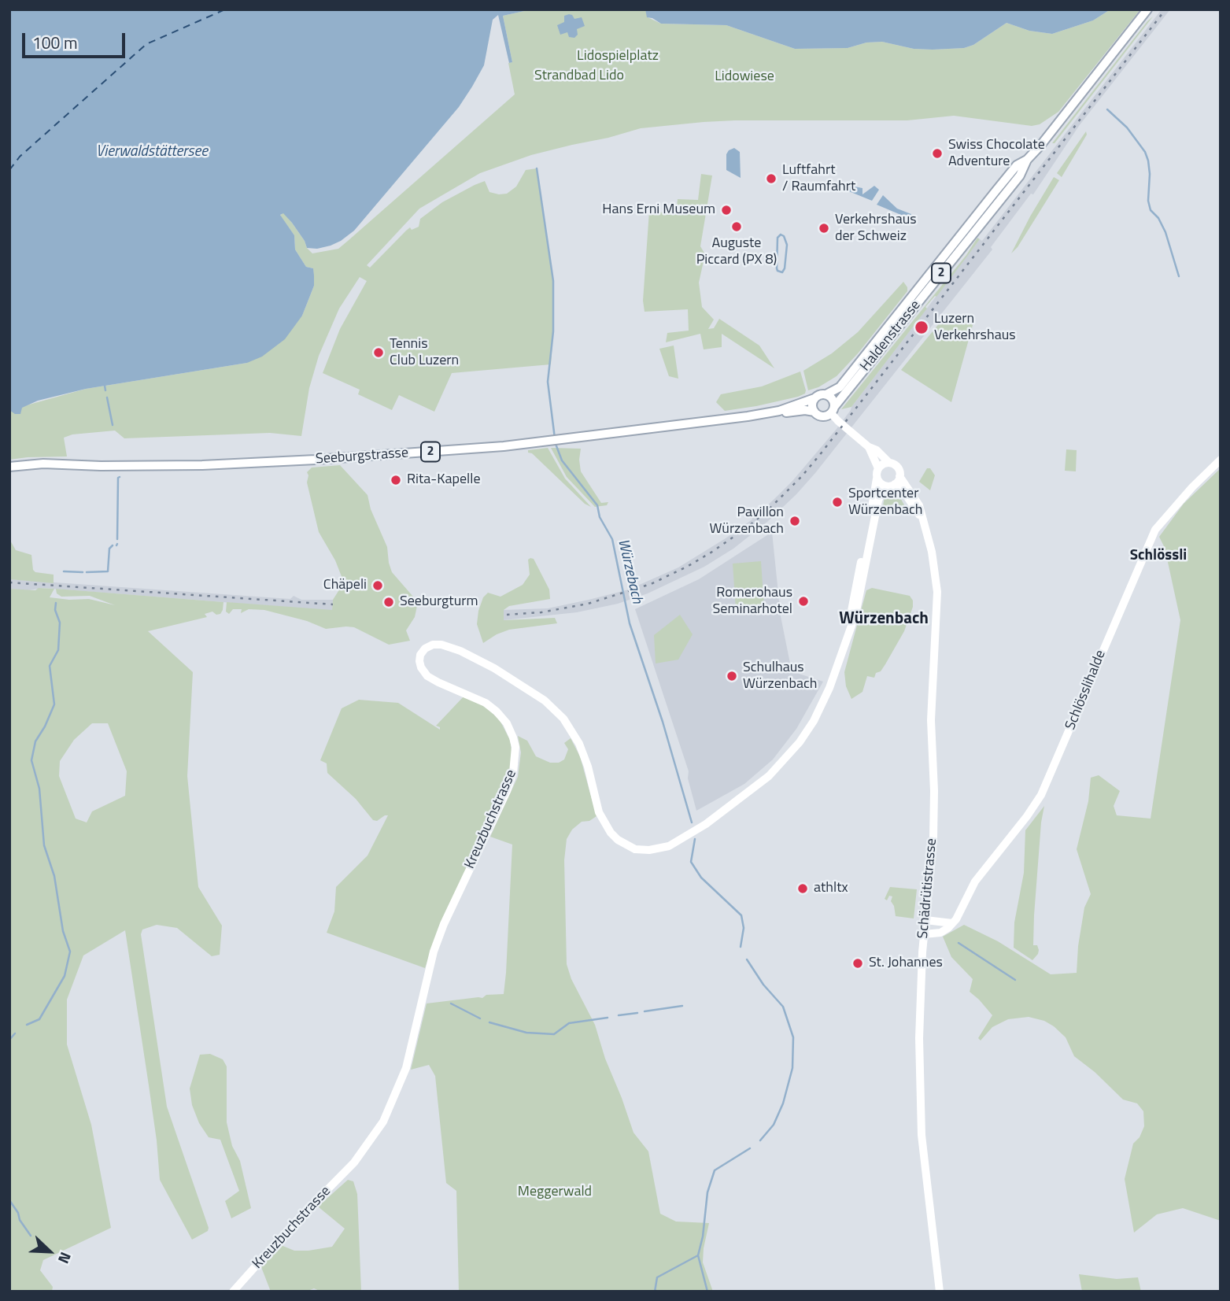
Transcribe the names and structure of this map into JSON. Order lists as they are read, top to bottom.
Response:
{
  "streets": {
    "main road": ["2", "Haldenstrasse", "Seeburgstrasse"],
    "street": ["Schlösslihalde", "Kreuzbuchstrasse", "Schädrütistrasse"]
  },
  "crossings": [
    ["Haldenstrasse", "Seeburgstrasse"],
    ["Kreuzbuchstrasse", "Schädrütistrasse"]
  ],
  "districts": ["Schlössli", "Würzenbach"],
  "water": ["Vierwaldstättersee", "Würzebach"],
  "parks": [
    "Lidospielplatz",
    "Strandbad Lido",
    "Lidowiese",
    "Meggerwald"
  ],
  "places": [
    "Swiss Chocolate Adventure",
    "Luftfahrt / Raumfahrt",
    "Hans Erni Museum",
    "Auguste Piccard (PX 8)",
    "Verkehrshaus der Schweiz",
    "Luzern Verkehrshaus",
    "Tennis Club Luzern",
    "Rita-Kapelle",
    "Sportcenter Würzenbach",
    "Pavillon Würzenbach",
    "Chäpeli",
    "Romerohaus Seminarhotel",
    "Seeburgturm",
    "Schulhaus Würzenbach",
    "athltx",
    "St. Johannes"
  ],
  "scale_bar": "100 m",
  "north": "bottom right"
}
